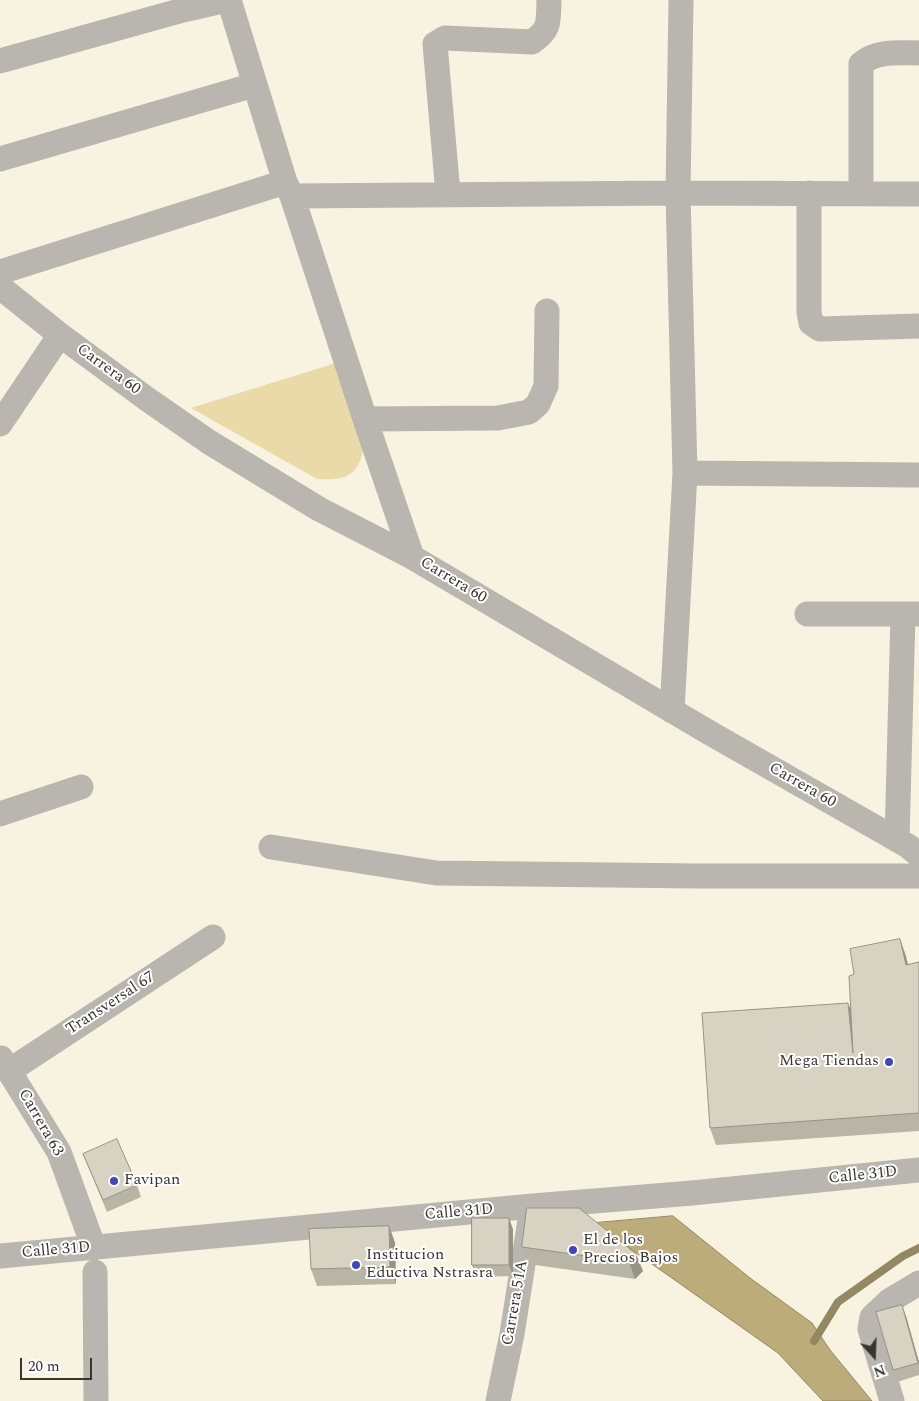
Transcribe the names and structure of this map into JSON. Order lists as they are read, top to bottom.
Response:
{
  "streets": {
    "street": [
      "Carrera 60",
      "Transversal 67",
      "Carrera 63",
      "Calle 31D",
      "Carrera 51A"
    ]
  },
  "crossings": [
    ["Transversal 67", "Carrera 63"],
    ["Carrera 63", "Calle 31D"],
    ["Calle 31D", "Carrera 51A"]
  ],
  "places": [
    "Mega Tiendas",
    "Favipan",
    "El de los Precios Bajos",
    "Institucion Eductiva Nstrasra"
  ],
  "scale_bar": "20 m",
  "north": "bottom"
}
